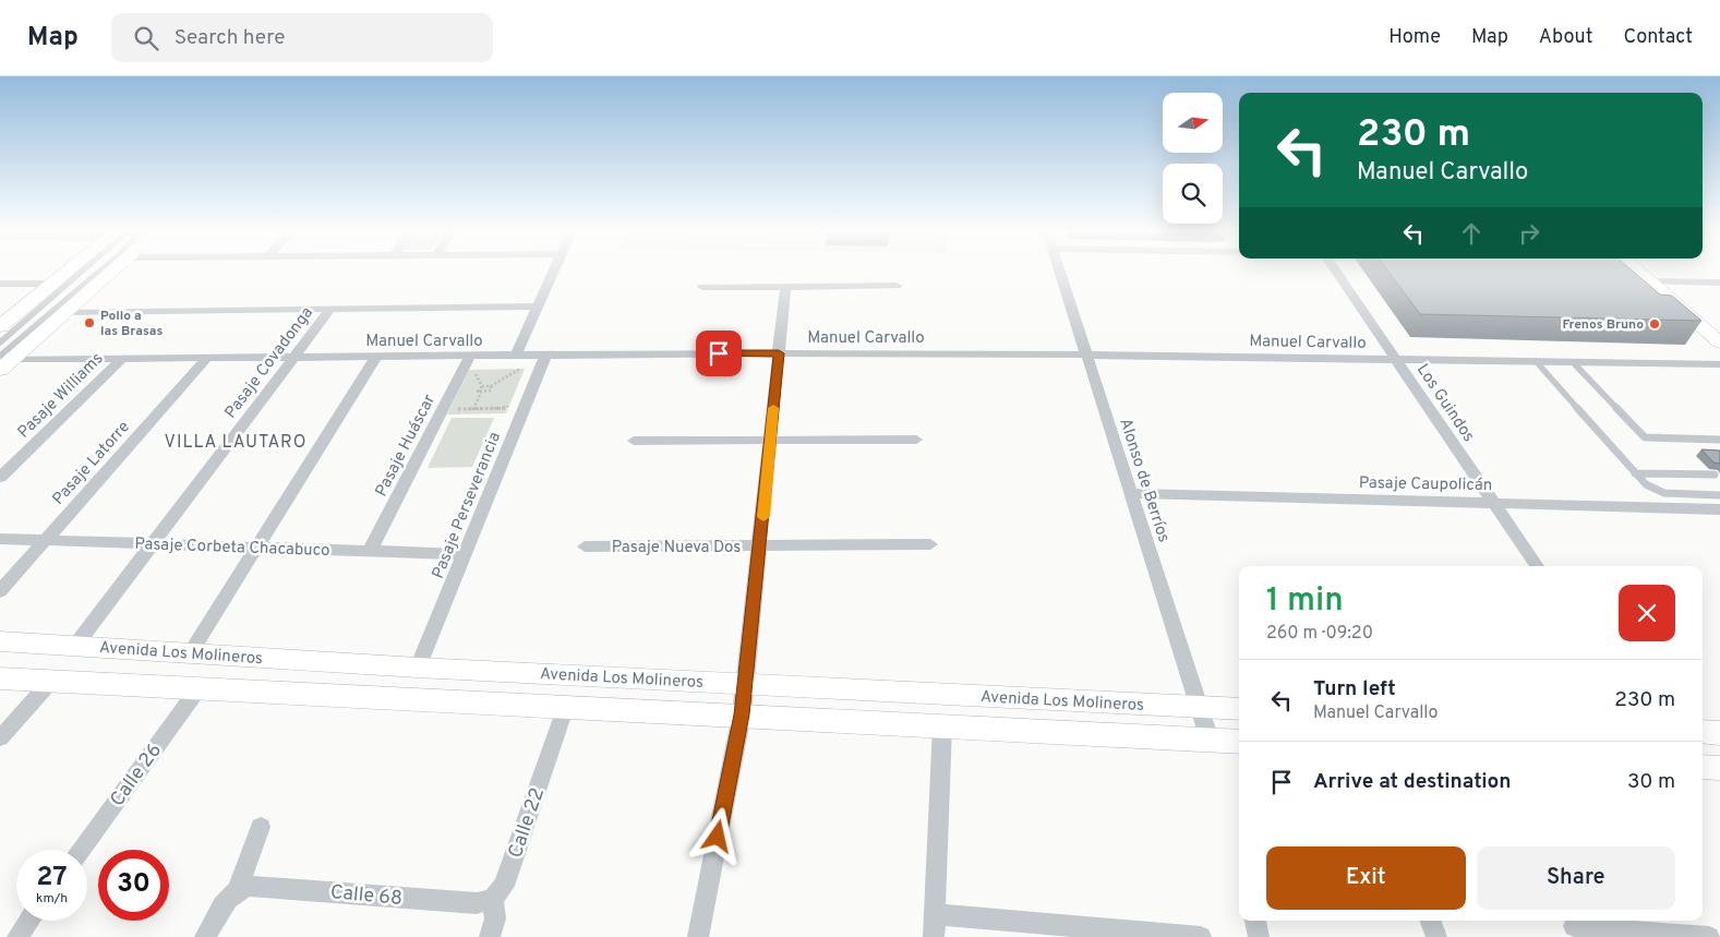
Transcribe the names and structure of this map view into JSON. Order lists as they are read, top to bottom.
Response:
{
  "streets": {
    "street": [
      "Manuel Carvallo",
      "Pasaje Covadonga",
      "Pasaje Williams",
      "Los Guindos",
      "Pasaje Huáscar",
      "Pasaje Latorre",
      "Alonso de Berríos",
      "Pasaje Caupolicán",
      "Pasaje Perseverancia",
      "Pasaje Corbeta Chacabuco",
      "Pasaje Nueva Dos",
      "Avenida Los Molineros",
      "Calle 26",
      "Calle 22",
      "Calle 68"
    ]
  },
  "crossings": [
    ["Manuel Carvallo", "Pasaje Covadonga"],
    ["Manuel Carvallo", "Pasaje Williams"],
    ["Manuel Carvallo", "Los Guindos"],
    ["Manuel Carvallo", "Pasaje Huáscar"],
    ["Manuel Carvallo", "Pasaje Latorre"],
    ["Manuel Carvallo", "Alonso de Berríos"],
    ["Manuel Carvallo", "Pasaje Perseverancia"],
    ["Pasaje Covadonga", "Pasaje Corbeta Chacabuco"],
    ["Pasaje Covadonga", "Avenida Los Molineros"],
    ["Los Guindos", "Pasaje Caupolicán"],
    ["Pasaje Huáscar", "Pasaje Corbeta Chacabuco"],
    ["Pasaje Latorre", "Pasaje Corbeta Chacabuco"],
    ["Alonso de Berríos", "Pasaje Caupolicán"],
    ["Alonso de Berríos", "Avenida Los Molineros"],
    ["Pasaje Perseverancia", "Pasaje Corbeta Chacabuco"],
    ["Pasaje Perseverancia", "Avenida Los Molineros"],
    ["Avenida Los Molineros", "Calle 26"],
    ["Avenida Los Molineros", "Calle 22"],
    ["Calle 22", "Calle 68"]
  ],
  "districts": ["VILLA LAUTARO"],
  "places": ["Pollo a las Brasas", "Frenos Bruno"],
  "north": "right",
  "page": {
    "header": "Map",
    "search": "Search here",
    "nav": [
      "Home",
      "Map",
      "About",
      "Contact"
    ],
    "turn": ["230 m", "Manuel Carvallo"],
    "heading": ["1 min", "260 m · 09:20"],
    "list": [
      {
        "name": "Turn left",
        "note": "Manuel Carvallo",
        "value": "230 m"
      },
      {
        "name": "Arrive at destination",
        "value": "30 m"
      }
    ],
    "buttons": ["Exit", "Share"],
    "speed": "27 km/h",
    "limit": "30"
  }
}
